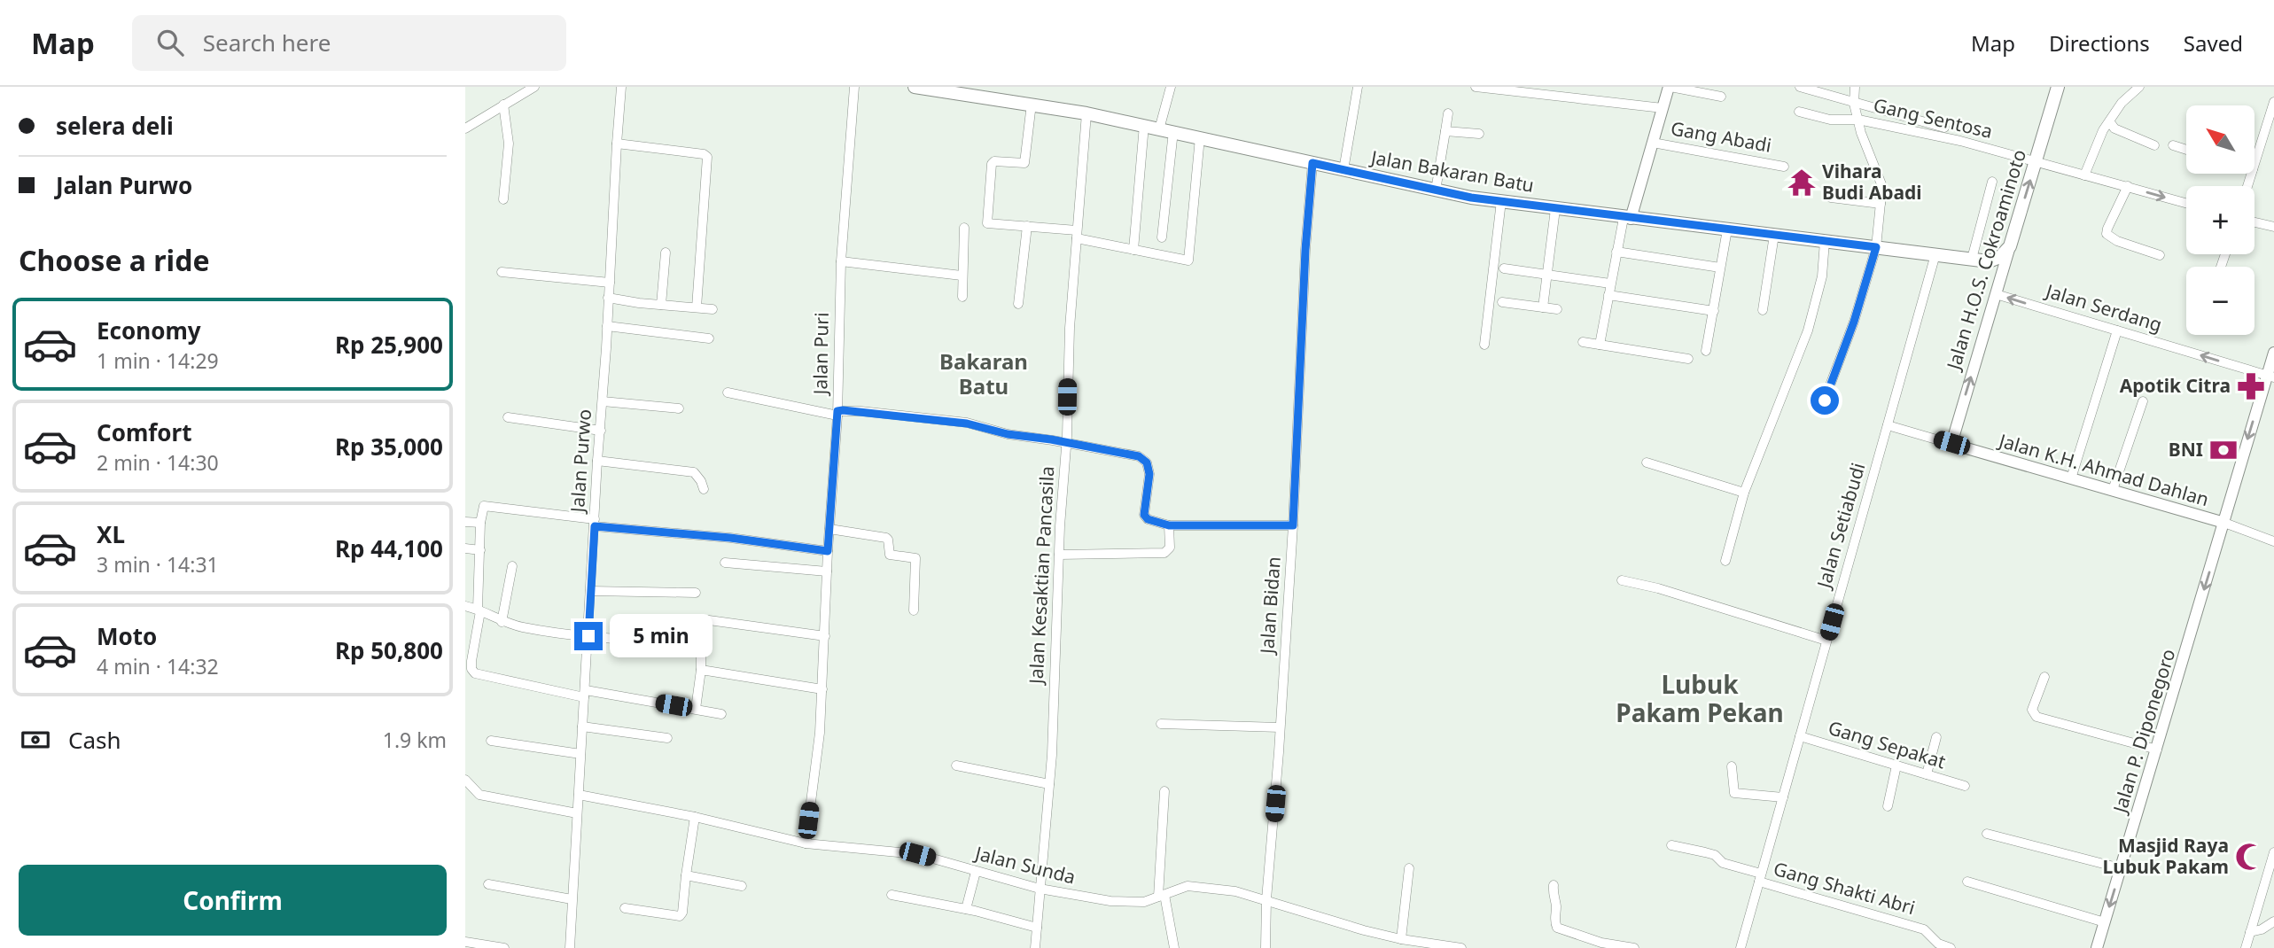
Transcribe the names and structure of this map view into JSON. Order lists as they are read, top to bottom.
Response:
{
  "streets": {
    "highway": ["Jalan Bakaran Batu", "Jalan H.O.S. Cokroaminoto"],
    "main road": ["Jalan K.H. Ahmad Dahlan", "Jalan P. Diponegoro"],
    "street": [
      "Gang Sentosa",
      "Gang Abadi",
      "Jalan Serdang",
      "Jalan Puri",
      "Jalan Purwo",
      "Jalan Setiabudi",
      "Jalan Kesaktian Pancasila",
      "Jalan Bidan",
      "Gang Sepakat",
      "Jalan Sunda",
      "Gang Shakti Abri"
    ]
  },
  "crossings": [
    ["Gang Sentosa", "Jalan H.O.S. Cokroaminoto"],
    ["Jalan Bakaran Batu", "Jalan Setiabudi"],
    ["Jalan Bakaran Batu", "Jalan Kesaktian Pancasila"],
    ["Jalan Bakaran Batu", "Jalan Bidan"],
    ["Jalan H.O.S. Cokroaminoto", "Jalan Serdang"],
    ["Jalan H.O.S. Cokroaminoto", "Jalan K.H. Ahmad Dahlan"],
    ["Jalan Serdang", "Jalan P. Diponegoro"],
    ["Jalan Puri", "Jalan Sunda"],
    ["Jalan Purwo", "Jalan Sunda"],
    ["Jalan K.H. Ahmad Dahlan", "Jalan Setiabudi"],
    ["Jalan K.H. Ahmad Dahlan", "Jalan P. Diponegoro"],
    ["Jalan Setiabudi", "Gang Sepakat"],
    ["Jalan Setiabudi", "Gang Shakti Abri"],
    ["Jalan Kesaktian Pancasila", "Jalan Sunda"],
    ["Jalan Bidan", "Jalan Sunda"]
  ],
  "one_way": ["Jalan H.O.S. Cokroaminoto", "Jalan Serdang", "Jalan P. Diponegoro"],
  "districts": ["Bakaran Batu", "Lubuk Pakam Pekan"],
  "places": {
    "temple": ["Vihara Budi Abadi"],
    "pharmacy": ["Apotik Citra"],
    "bank": ["BNI"],
    "mosque": ["Masjid Raya Lubuk Pakam"]
  },
  "north": "top left",
  "page": {
    "header": "Map",
    "search": "Search here",
    "nav": ["Map", "Directions", "Saved"],
    "banner": ["selera deli", "Jalan Purwo"],
    "map_buttons": ["+", "−"],
    "heading": "Choose a ride",
    "list": [
      {
        "name": "Economy",
        "note": "1 min · 14:29",
        "value": "Rp 25,900"
      },
      {
        "name": "Comfort",
        "note": "2 min · 14:30",
        "value": "Rp 35,000"
      },
      {
        "name": "XL",
        "note": "3 min · 14:31",
        "value": "Rp 44,100"
      },
      {
        "name": "Moto",
        "note": "4 min · 14:32",
        "value": "Rp 50,800"
      }
    ],
    "bubble": "5 min",
    "pay": ["Cash", "1.9 km"],
    "buttons": "Confirm"
  }
}
